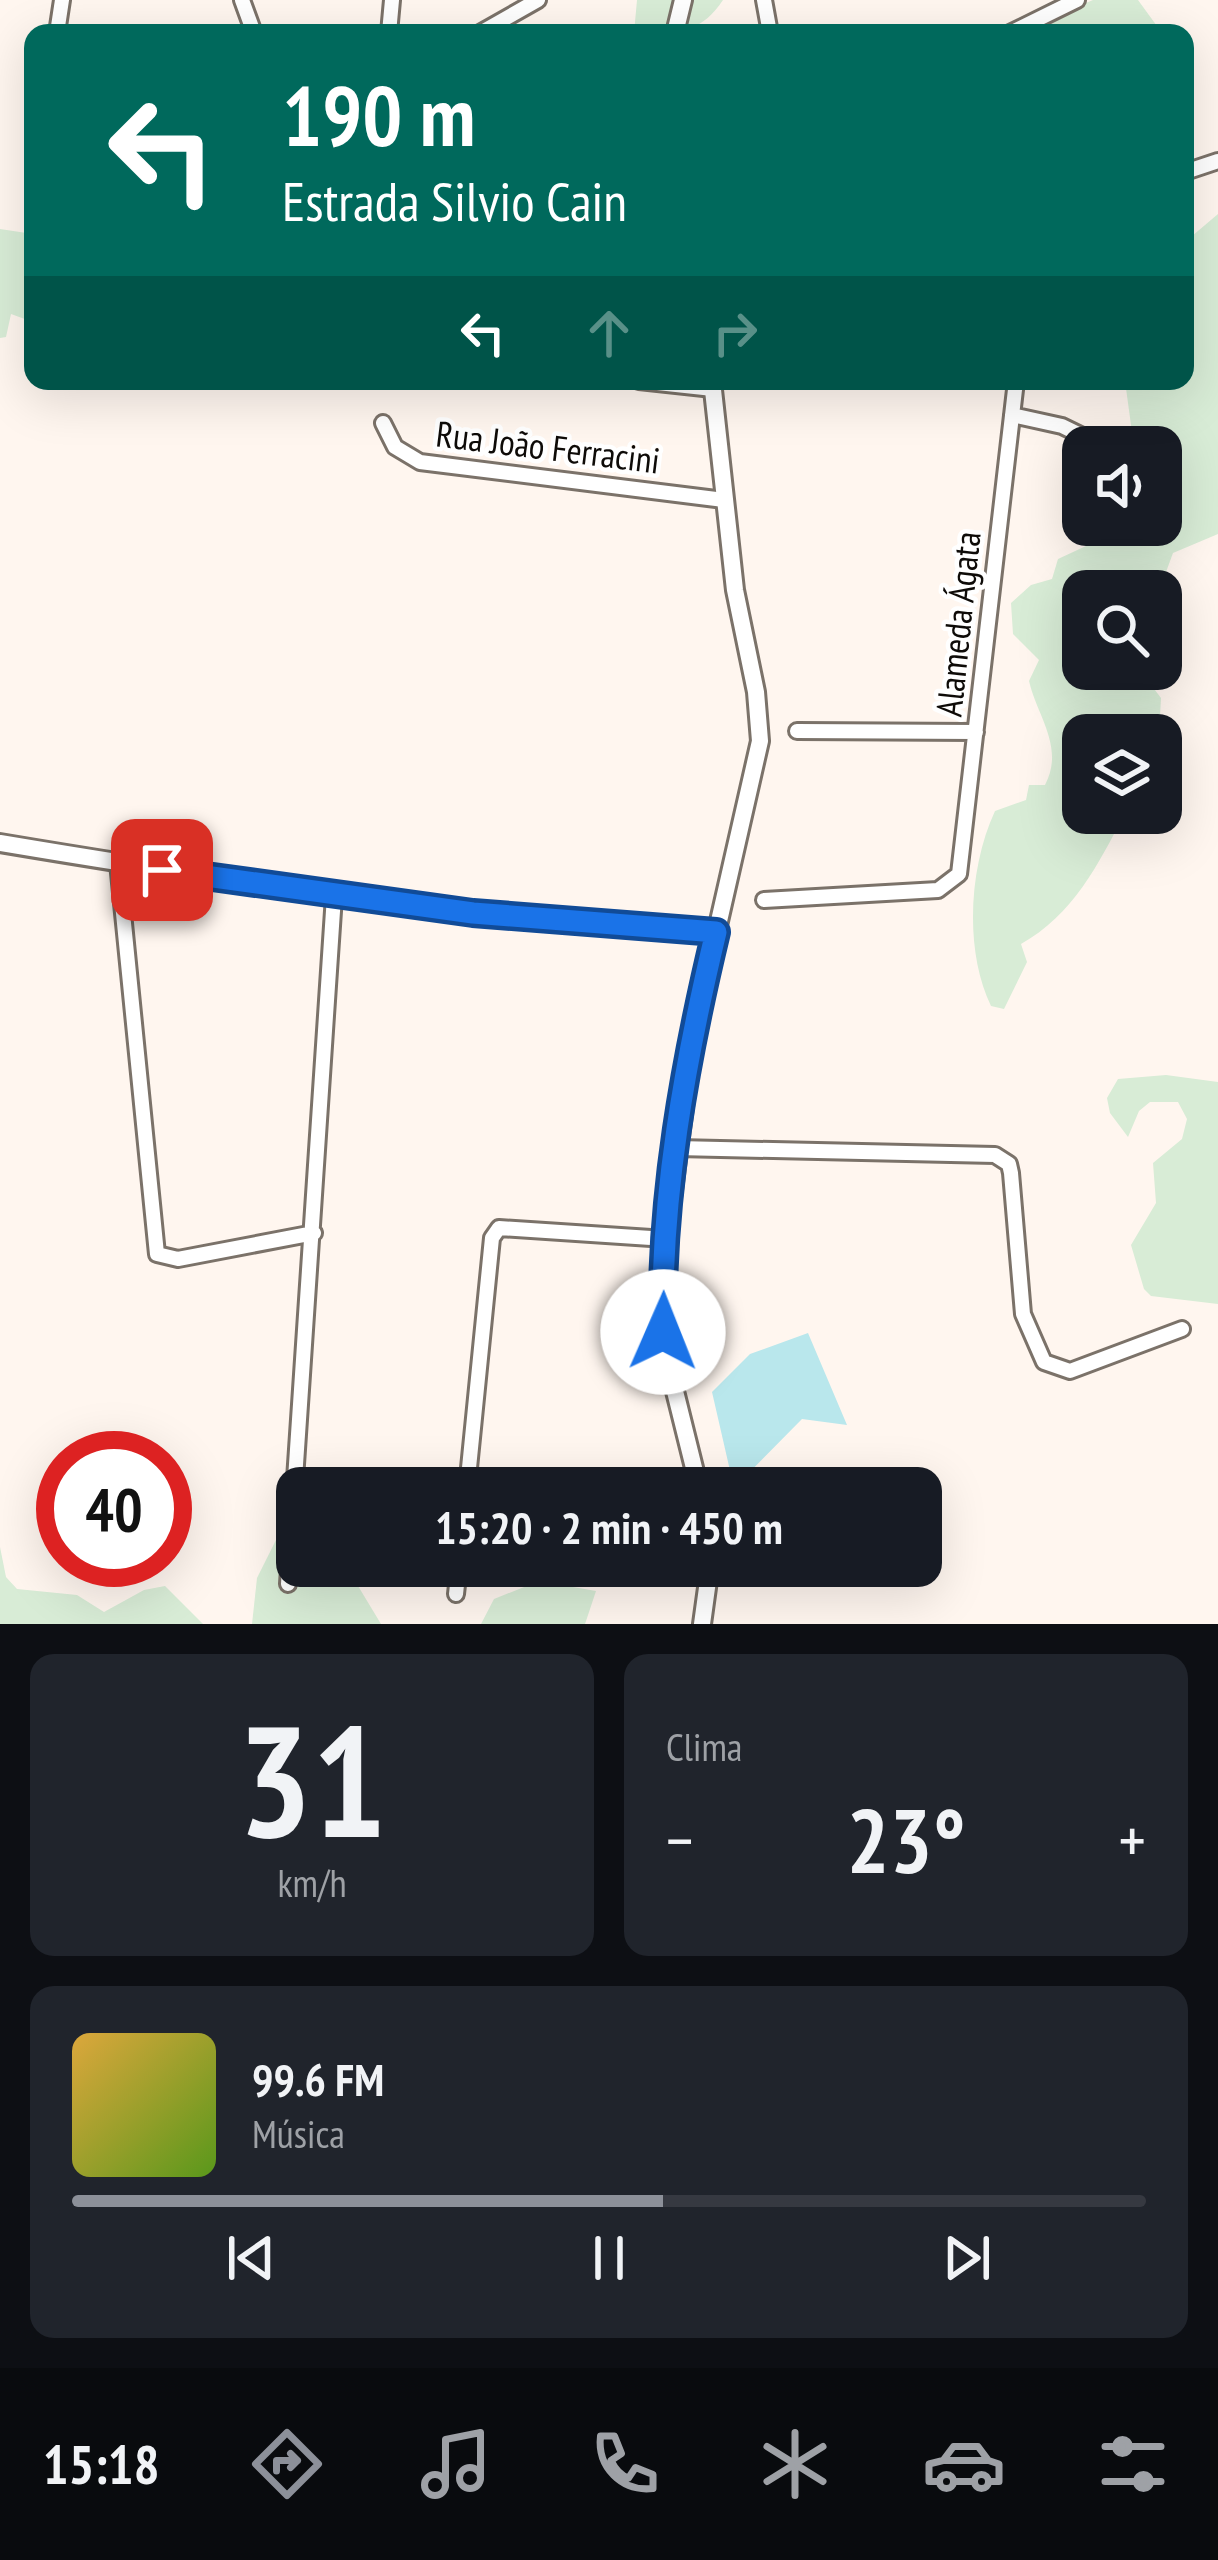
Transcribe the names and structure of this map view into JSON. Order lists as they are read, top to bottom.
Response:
{
  "streets": {
    "street": ["Rua João Ferracini", "Alameda Ágata"]
  },
  "page": {
    "turn": ["190 m", "Estrada Silvio Cain"],
    "limit": "40",
    "trip": "15:20 · 2 min · 450 m",
    "tile": [
      ["31", "km/h"],
      "Clima"
    ],
    "heat": ["−", "23°", "+"],
    "song": ["99.6 FM", "Música"],
    "tabs": "15:18"
  }
}
